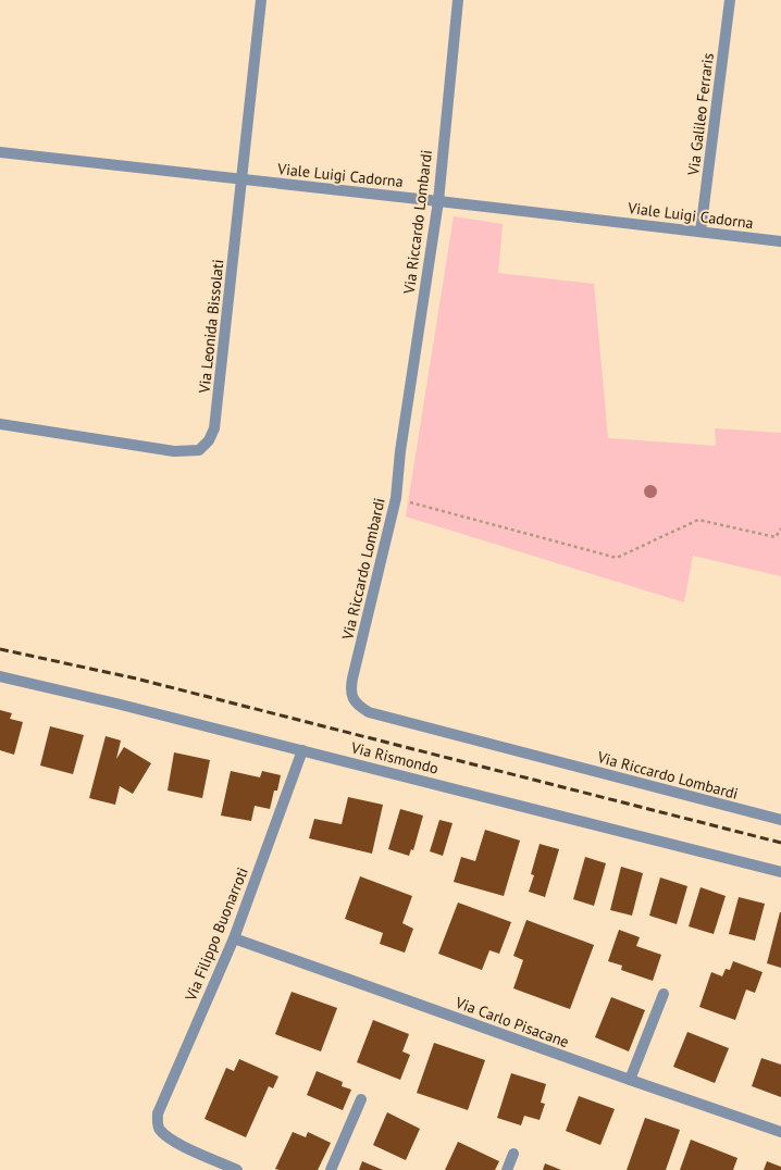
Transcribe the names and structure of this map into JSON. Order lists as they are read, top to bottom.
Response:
{
  "streets": {
    "street": [
      "Via Galileo Ferraris",
      "Viale Luigi Cadorna",
      "Via Riccardo Lombardi",
      "Via Leonida Bissolati",
      "Via Rismondo",
      "Via Filippo Buonarroti",
      "Via Carlo Pisacane"
    ]
  },
  "crossings": [
    ["Via Galileo Ferraris", "Viale Luigi Cadorna"],
    ["Viale Luigi Cadorna", "Via Riccardo Lombardi"],
    ["Viale Luigi Cadorna", "Via Leonida Bissolati"],
    ["Via Rismondo", "Via Filippo Buonarroti"],
    ["Via Filippo Buonarroti", "Via Carlo Pisacane"]
  ]
}
